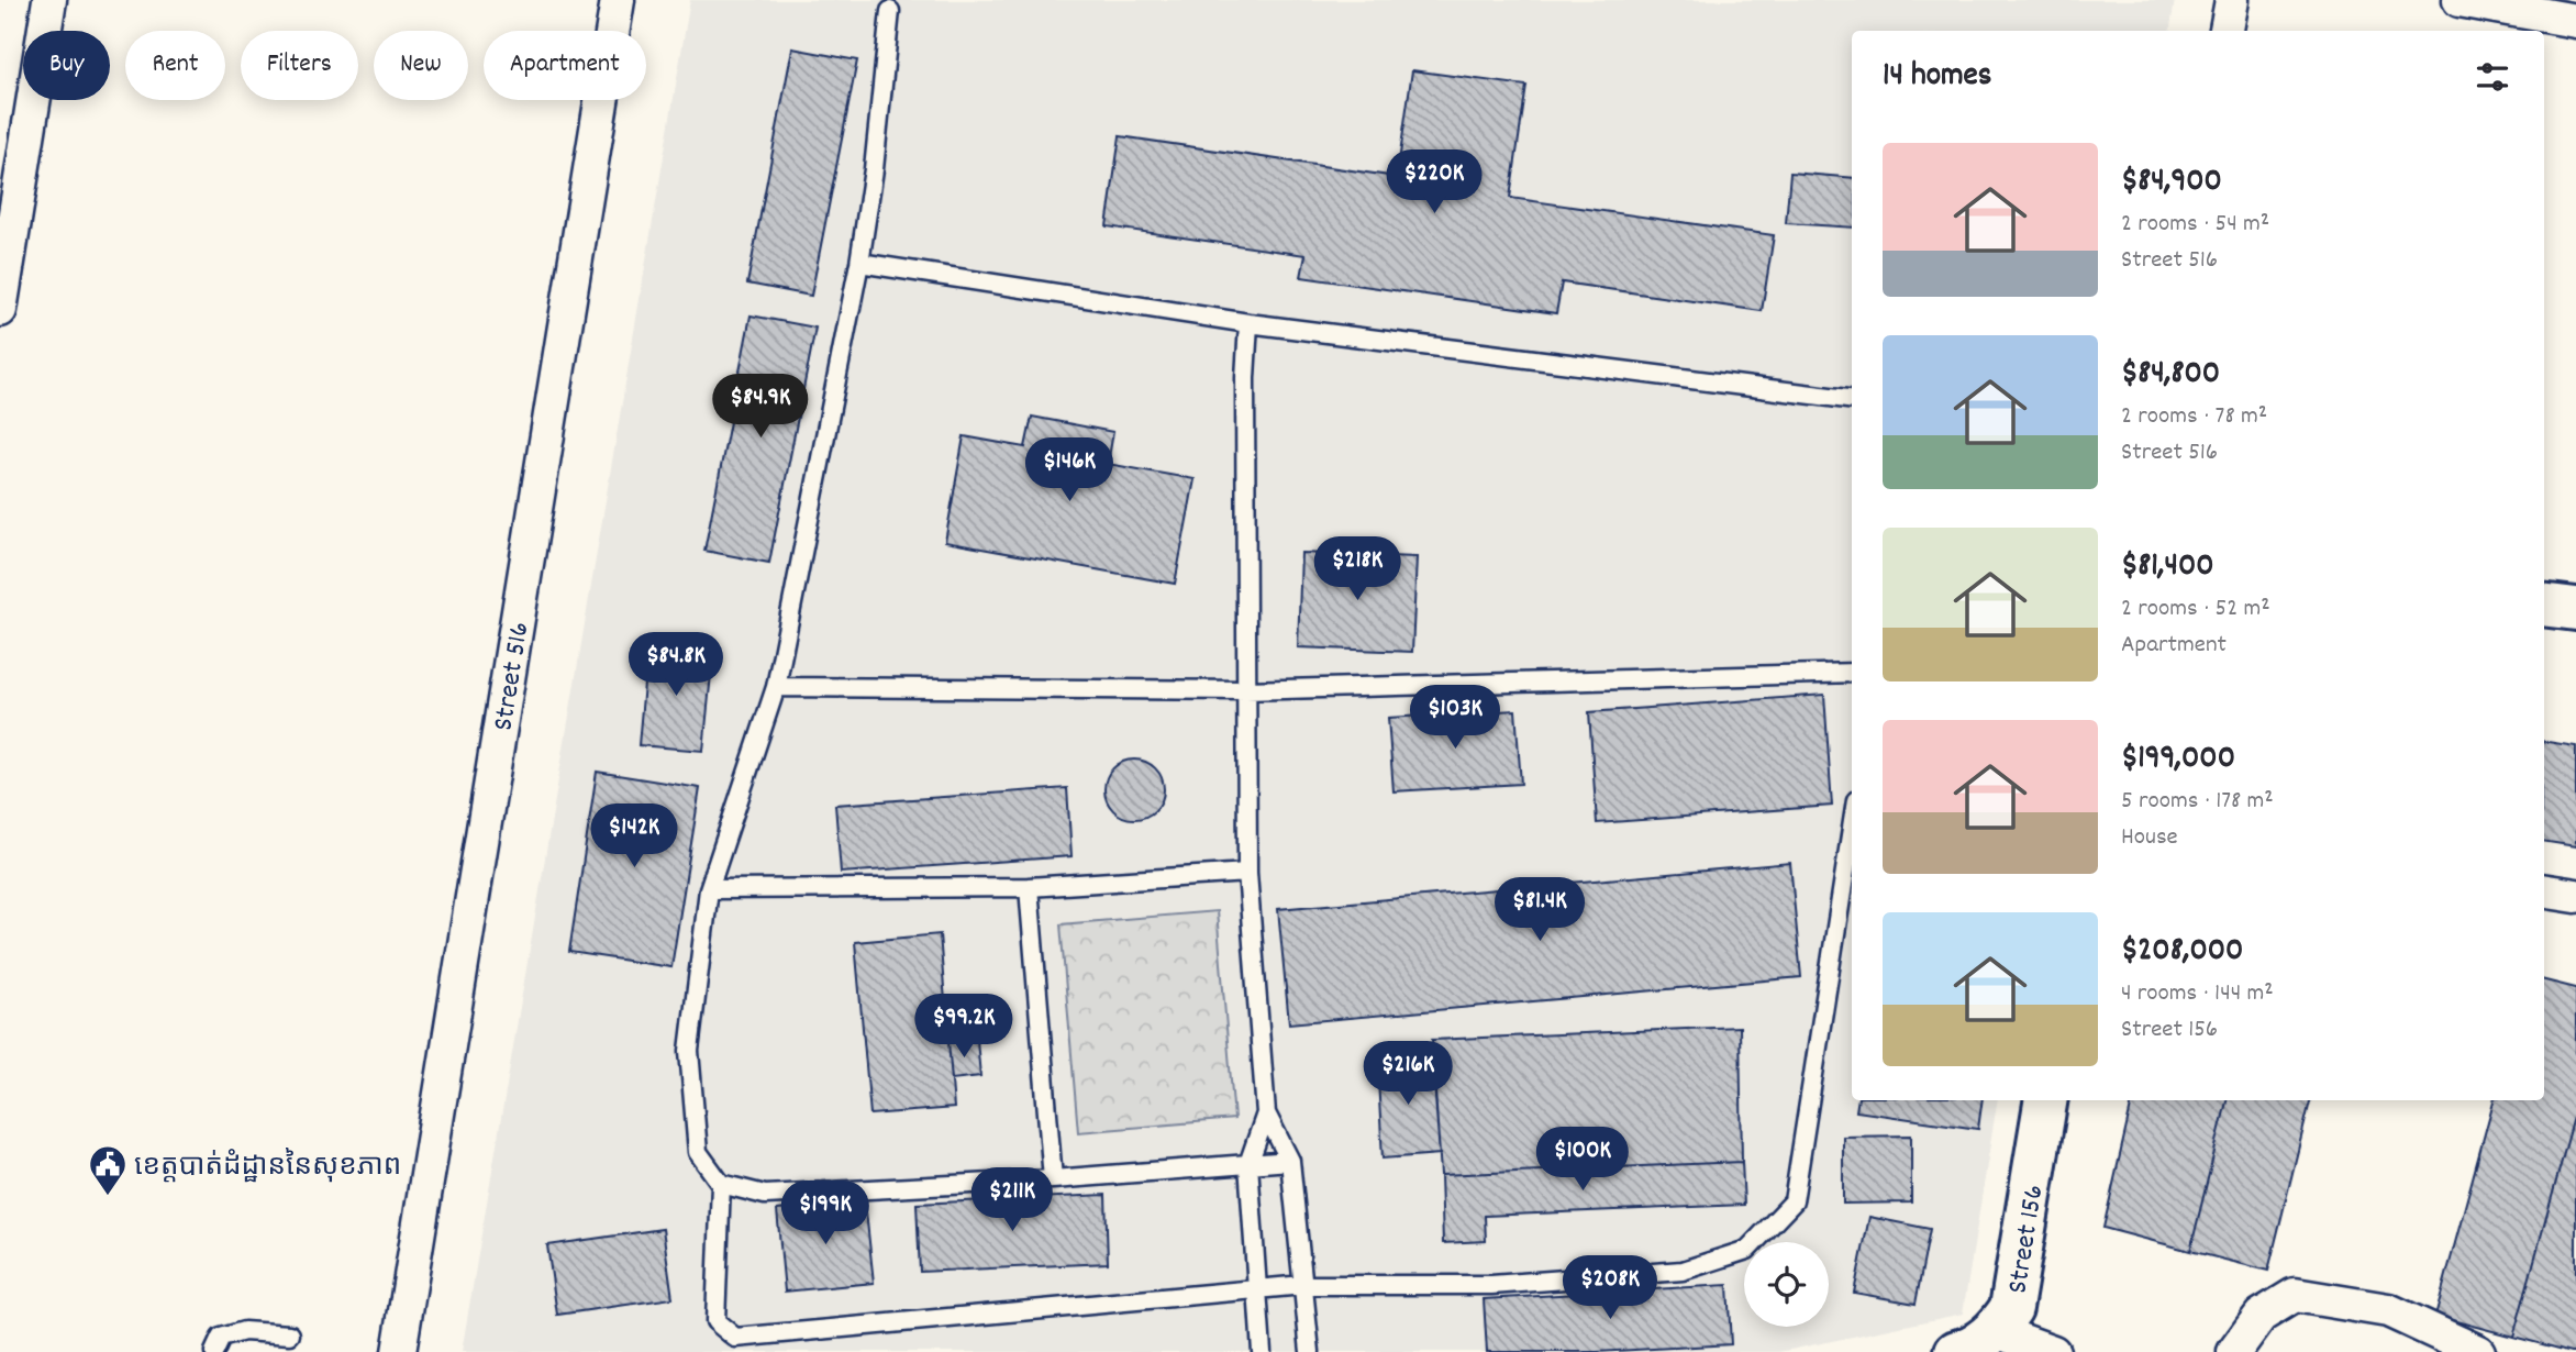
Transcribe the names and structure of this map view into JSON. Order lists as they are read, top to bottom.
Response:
{
  "streets": {
    "street": ["Street 516", "Street 156"]
  },
  "places": {
    "public building": ["ខេត្តបាត់ដំដ្ឋាននៃសុខភាព"]
  },
  "page": {
    "chip": [
      "Buy",
      "Rent",
      "Filters",
      "New",
      "Apartment"
    ],
    "heading": "14 homes",
    "list": [
      {
        "name": "$84,900",
        "note": "2 rooms · 54 m² · Street 516"
      },
      {
        "name": "$84,800",
        "note": "2 rooms · 78 m² · Street 516"
      },
      {
        "name": "$81,400",
        "note": "2 rooms · 52 m² · Apartment"
      },
      {
        "name": "$199,000",
        "note": "5 rooms · 178 m² · House"
      },
      {
        "name": "$208,000",
        "note": "4 rooms · 144 m² · Street 156"
      }
    ],
    "price": [
      "$220K",
      "$84.9K",
      "$146K",
      "$218K",
      "$84.8K",
      "$103K",
      "$142K",
      "$81.4K",
      "$99.2K",
      "$216K",
      "$100K",
      "$211K",
      "$199K",
      "$208K"
    ]
  }
}
